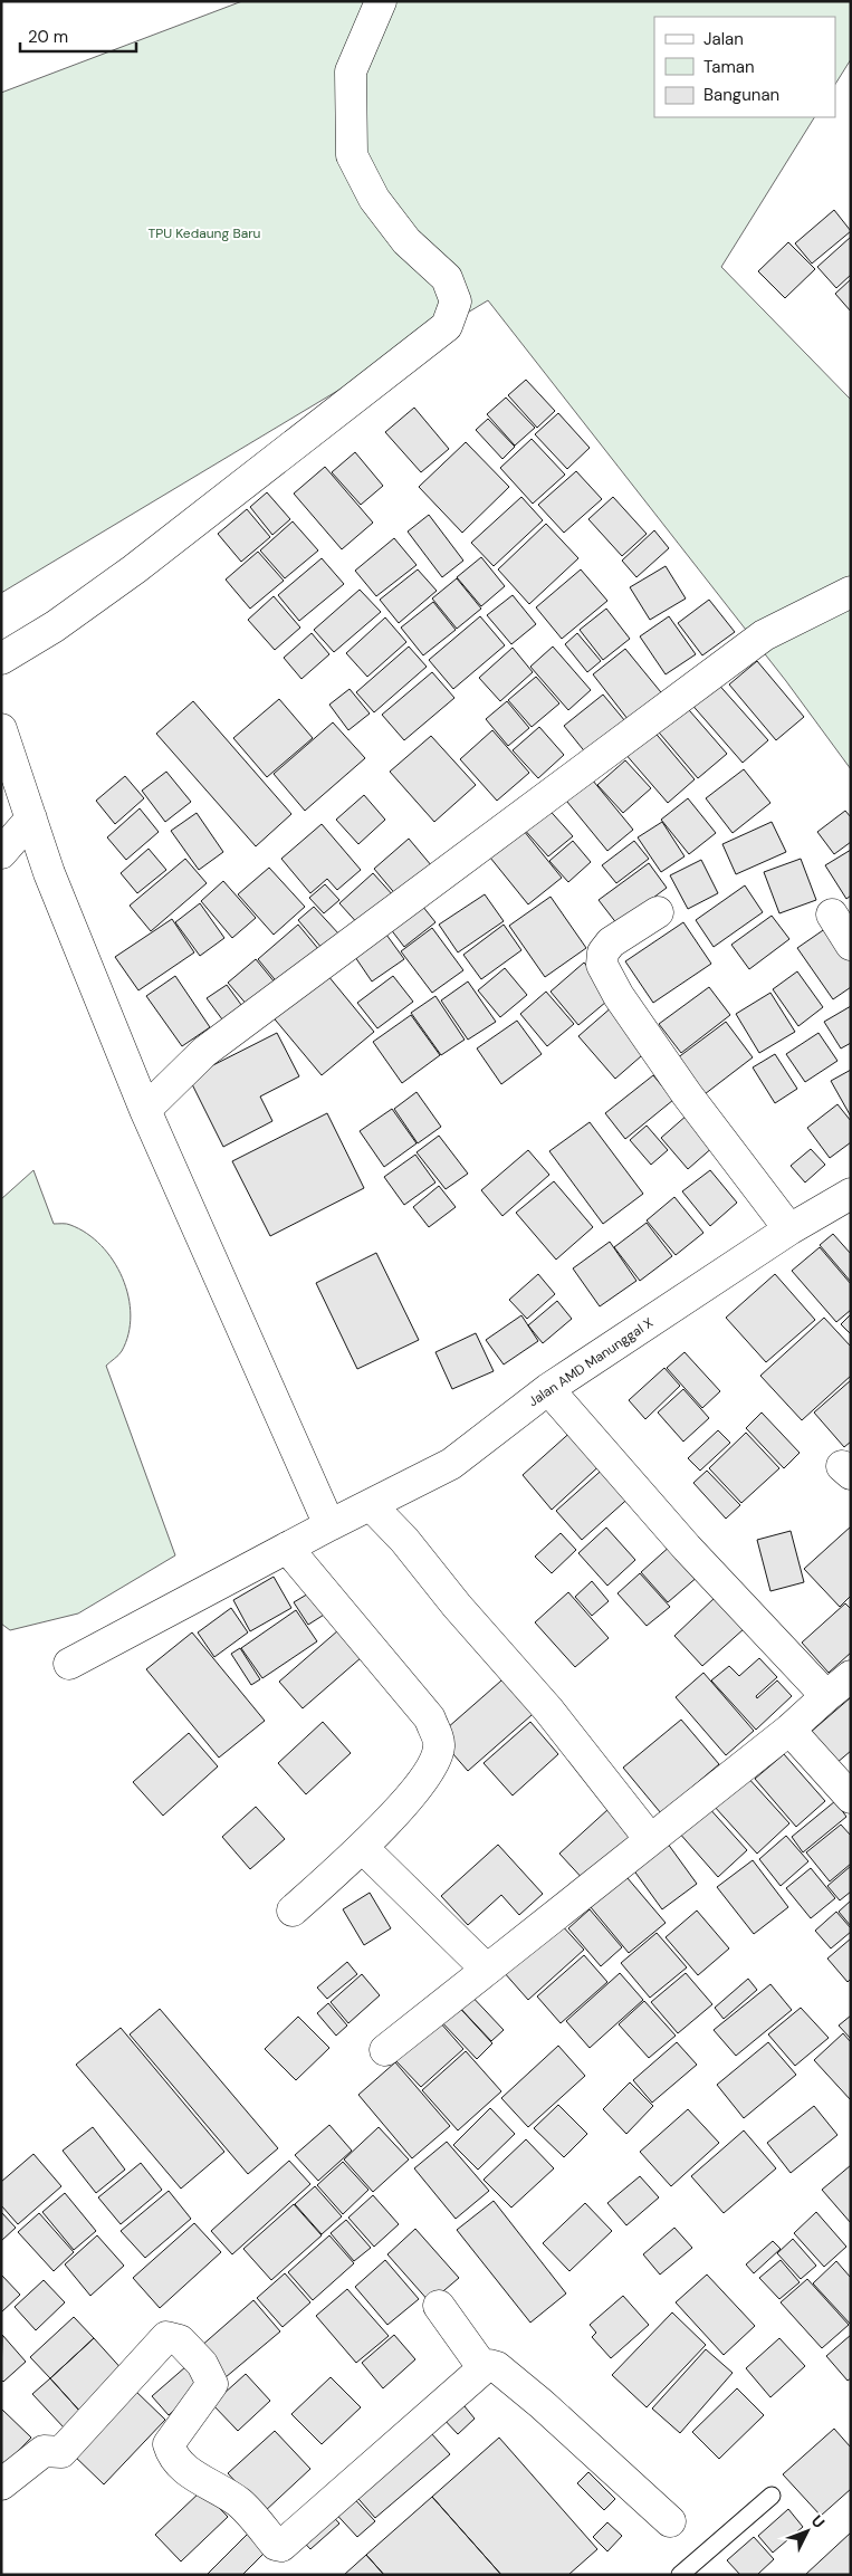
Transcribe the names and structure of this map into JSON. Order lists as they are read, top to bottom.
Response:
{
  "streets": {
    "street": ["Jalan AMD Manunggal X"]
  },
  "parks": ["TPU Kedaung Baru"],
  "legend": ["Jalan", "Taman", "Bangunan"],
  "scale_bar": "20 m",
  "north": "top right"
}
